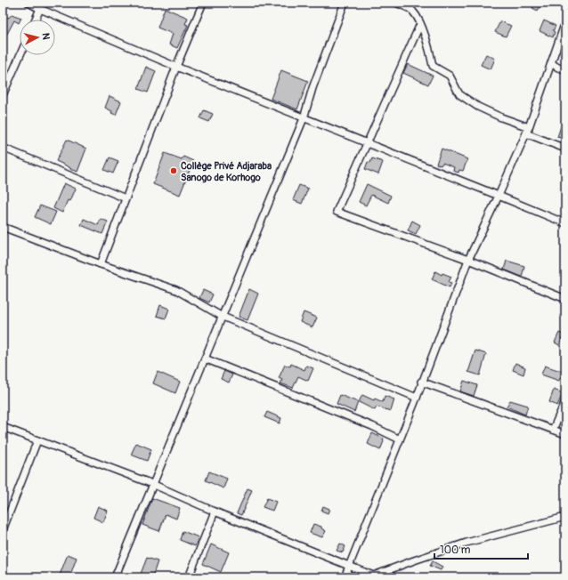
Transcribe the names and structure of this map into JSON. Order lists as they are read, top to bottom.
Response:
{
  "places": ["Collège Privé Adjaraba Sanogo de Korhogo"],
  "scale_bar": "100 m",
  "north": "right"
}
